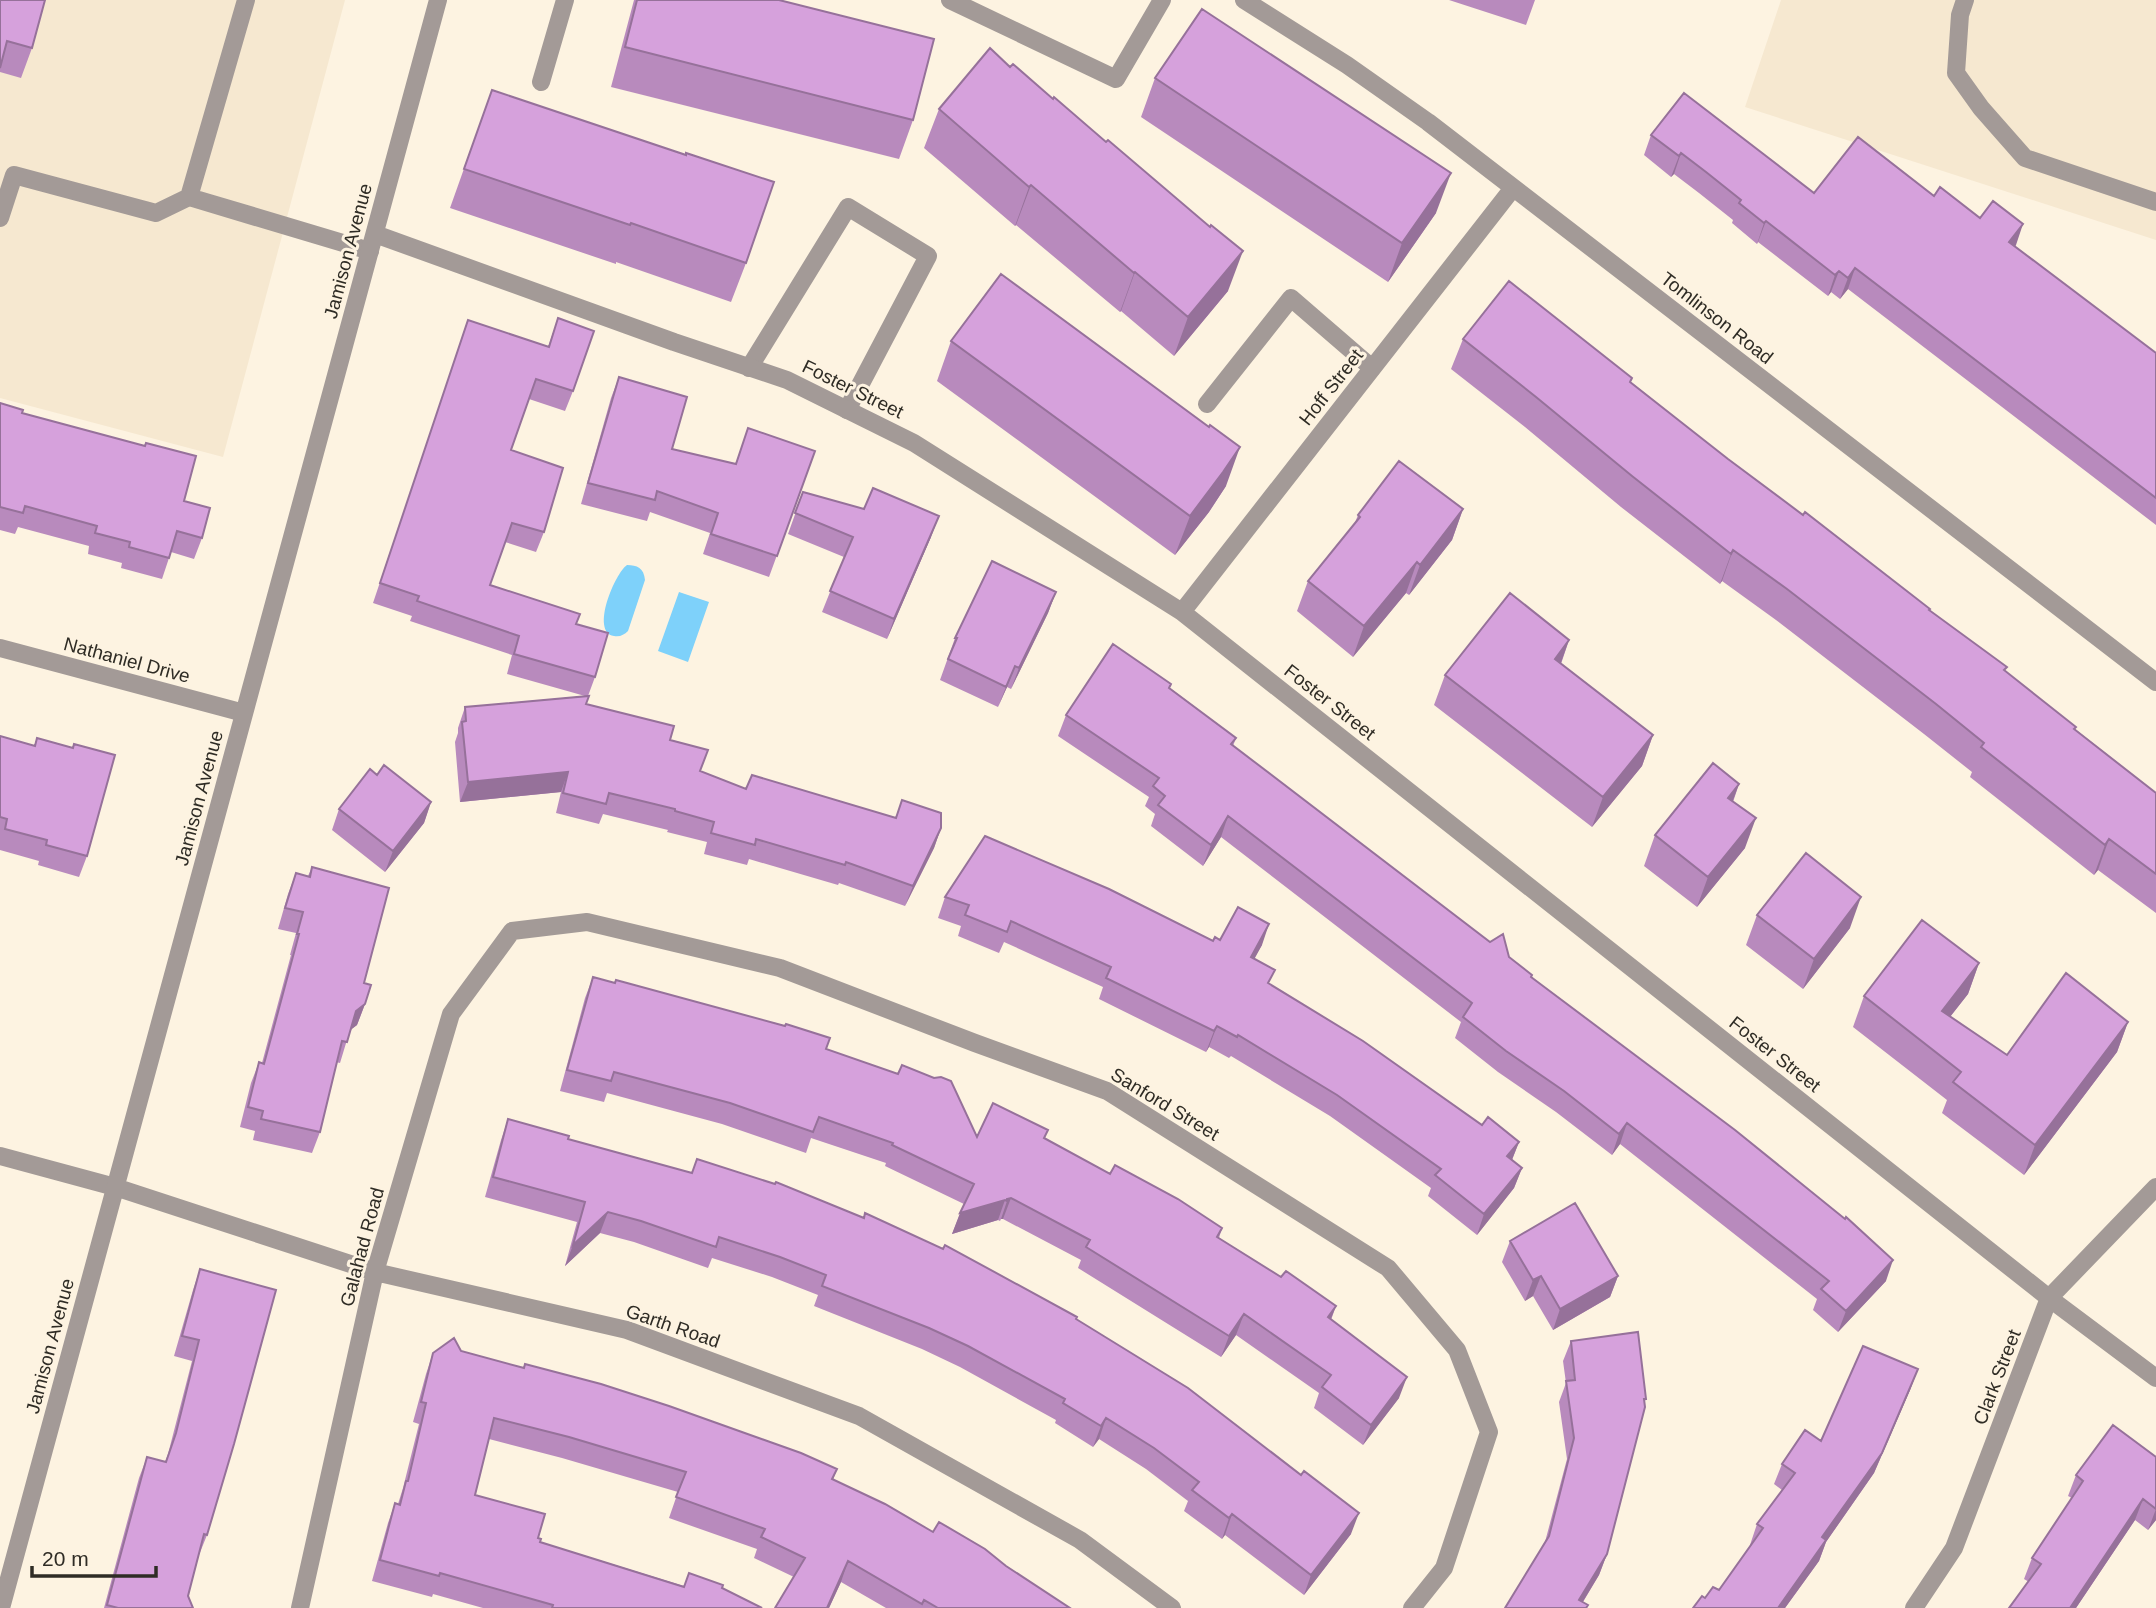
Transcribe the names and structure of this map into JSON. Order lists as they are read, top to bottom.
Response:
{
  "streets": {
    "street": [
      "Jamison Avenue",
      "Tomlinson Road",
      "Hoff Street",
      "Foster Street",
      "Nathaniel Drive",
      "Sanford Street",
      "Galahad Road",
      "Garth Road",
      "Clark Street"
    ]
  },
  "crossings": [
    ["Jamison Avenue", "Foster Street"],
    ["Jamison Avenue", "Nathaniel Drive"],
    ["Jamison Avenue", "Garth Road"],
    ["Tomlinson Road", "Hoff Street"],
    ["Hoff Street", "Foster Street"],
    ["Foster Street", "Clark Street"],
    ["Sanford Street", "Galahad Road"],
    ["Galahad Road", "Garth Road"]
  ],
  "scale_bar": "20 m"
}
